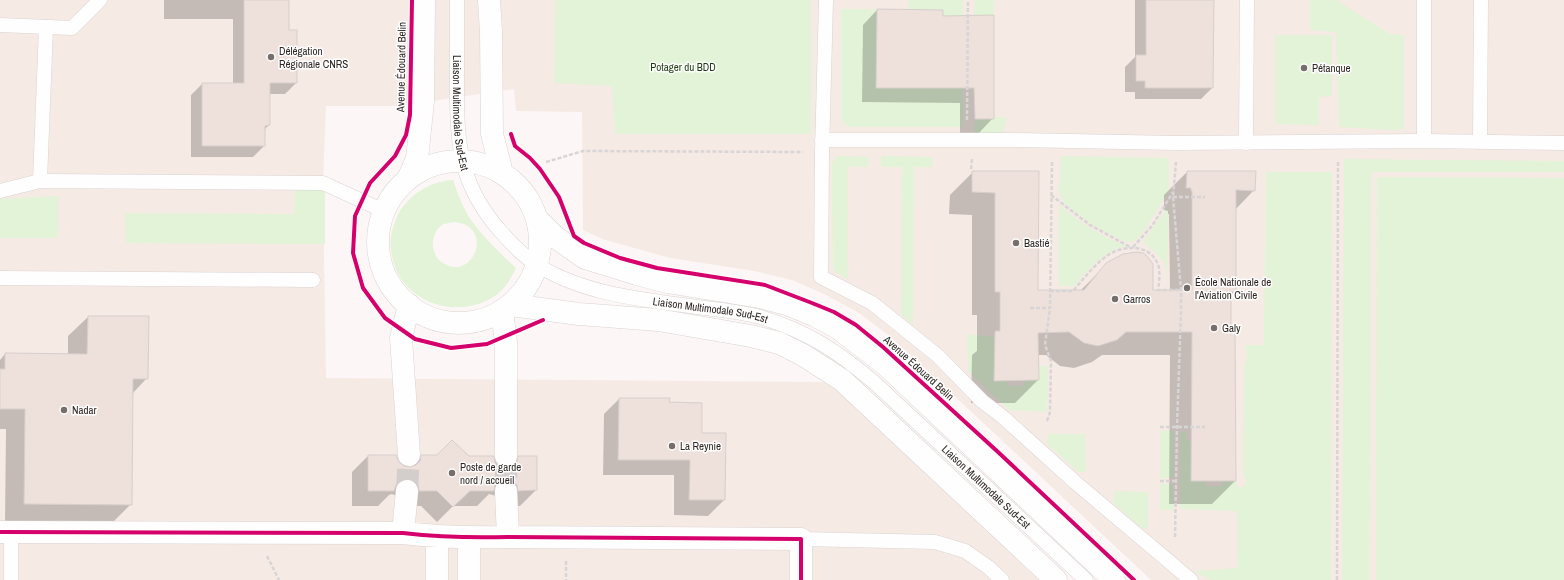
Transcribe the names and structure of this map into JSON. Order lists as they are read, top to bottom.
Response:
{
  "streets": {
    "street": ["Avenue Édouard Belin"],
    "lane": ["Liaison Multimodale Sud-Est"]
  },
  "parks": ["Potager du BDD"],
  "places": [
    "Délégation Régionale CNRS",
    "Pétanque",
    "Bastié",
    "École Nationale de l'Aviation Civile",
    "Garros",
    "Galy",
    "Nadar",
    "La Reynie",
    "Poste de garde nord / accueil"
  ]
}
